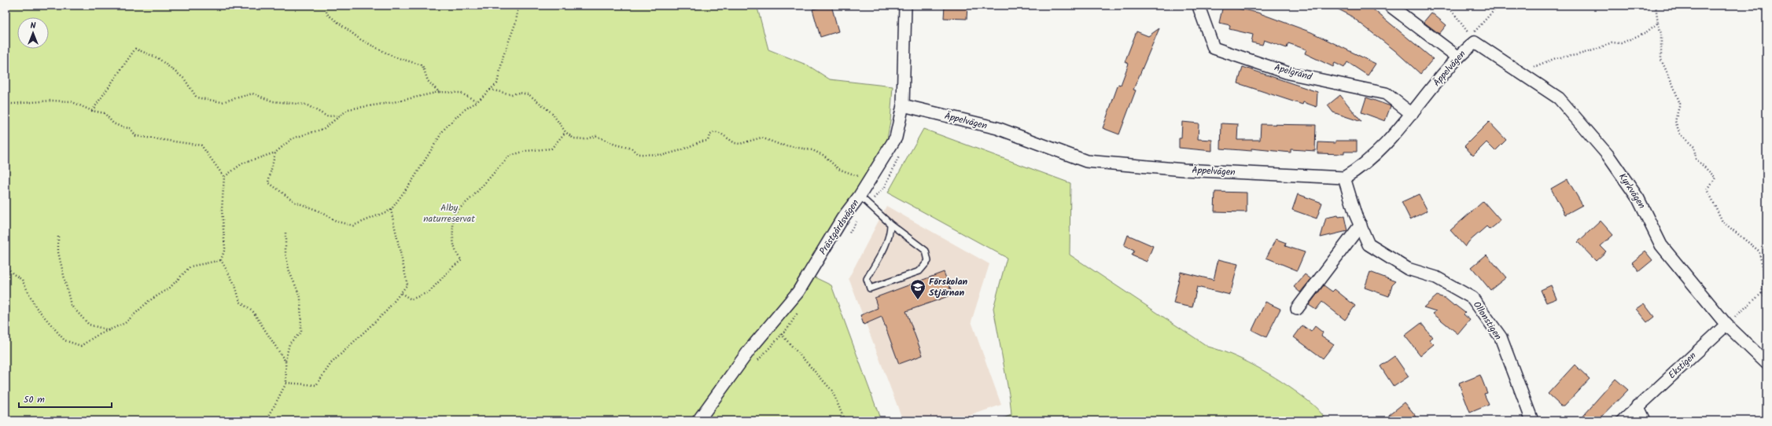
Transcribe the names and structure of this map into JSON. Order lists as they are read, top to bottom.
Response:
{
  "streets": {
    "street": [
      "Äppelvägen",
      "Apelgränd",
      "Kyrkvägen",
      "Prästgårdsvägen",
      "Ollonstigen",
      "Ekstigen"
    ]
  },
  "crossings": [
    ["Äppelvägen", "Apelgränd"],
    ["Äppelvägen", "Kyrkvägen"],
    ["Äppelvägen", "Prästgårdsvägen"],
    ["Äppelvägen", "Ollonstigen"],
    ["Kyrkvägen", "Ekstigen"]
  ],
  "parks": ["Alby naturreservat"],
  "places": {
    "school or university": ["Förskolan Stjärnan"]
  },
  "scale_bar": "50 m",
  "north": "top"
}
